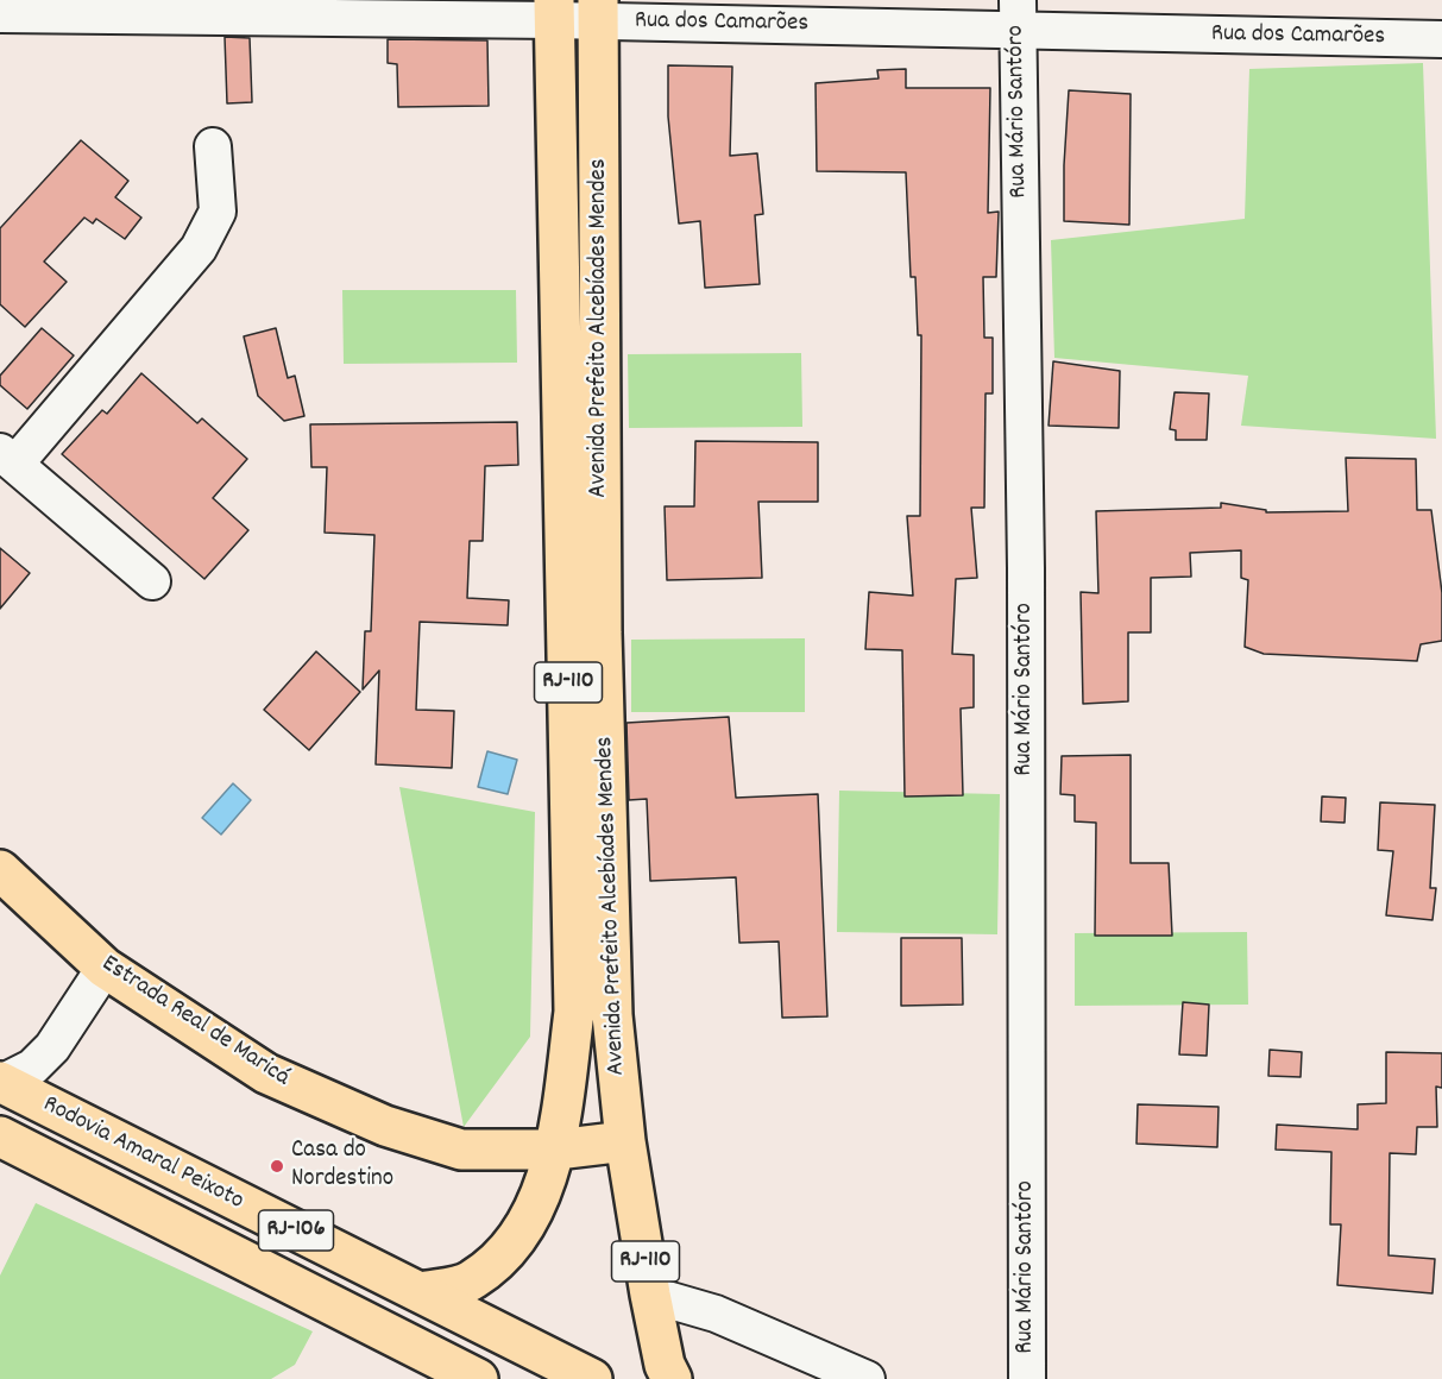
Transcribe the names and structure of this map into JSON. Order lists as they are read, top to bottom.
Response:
{
  "streets": {
    "main road": [
      "Avenida Prefeito Alcebíades Mendes",
      "RJ-110",
      "Estrada Real de Maricá",
      "Rodovia Amaral Peixoto",
      "RJ-106"
    ],
    "street": ["Rua dos Camarões", "Rua Mário Santóro"]
  },
  "crossings": [
    ["Rua dos Camarões", "Rua Mário Santóro"],
    ["Rua dos Camarões", "Avenida Prefeito Alcebíades Mendes"],
    ["Avenida Prefeito Alcebíades Mendes", "Estrada Real de Maricá"],
    ["Avenida Prefeito Alcebíades Mendes", "Rodovia Amaral Peixoto"]
  ],
  "places": ["Casa do Nordestino"]
}
